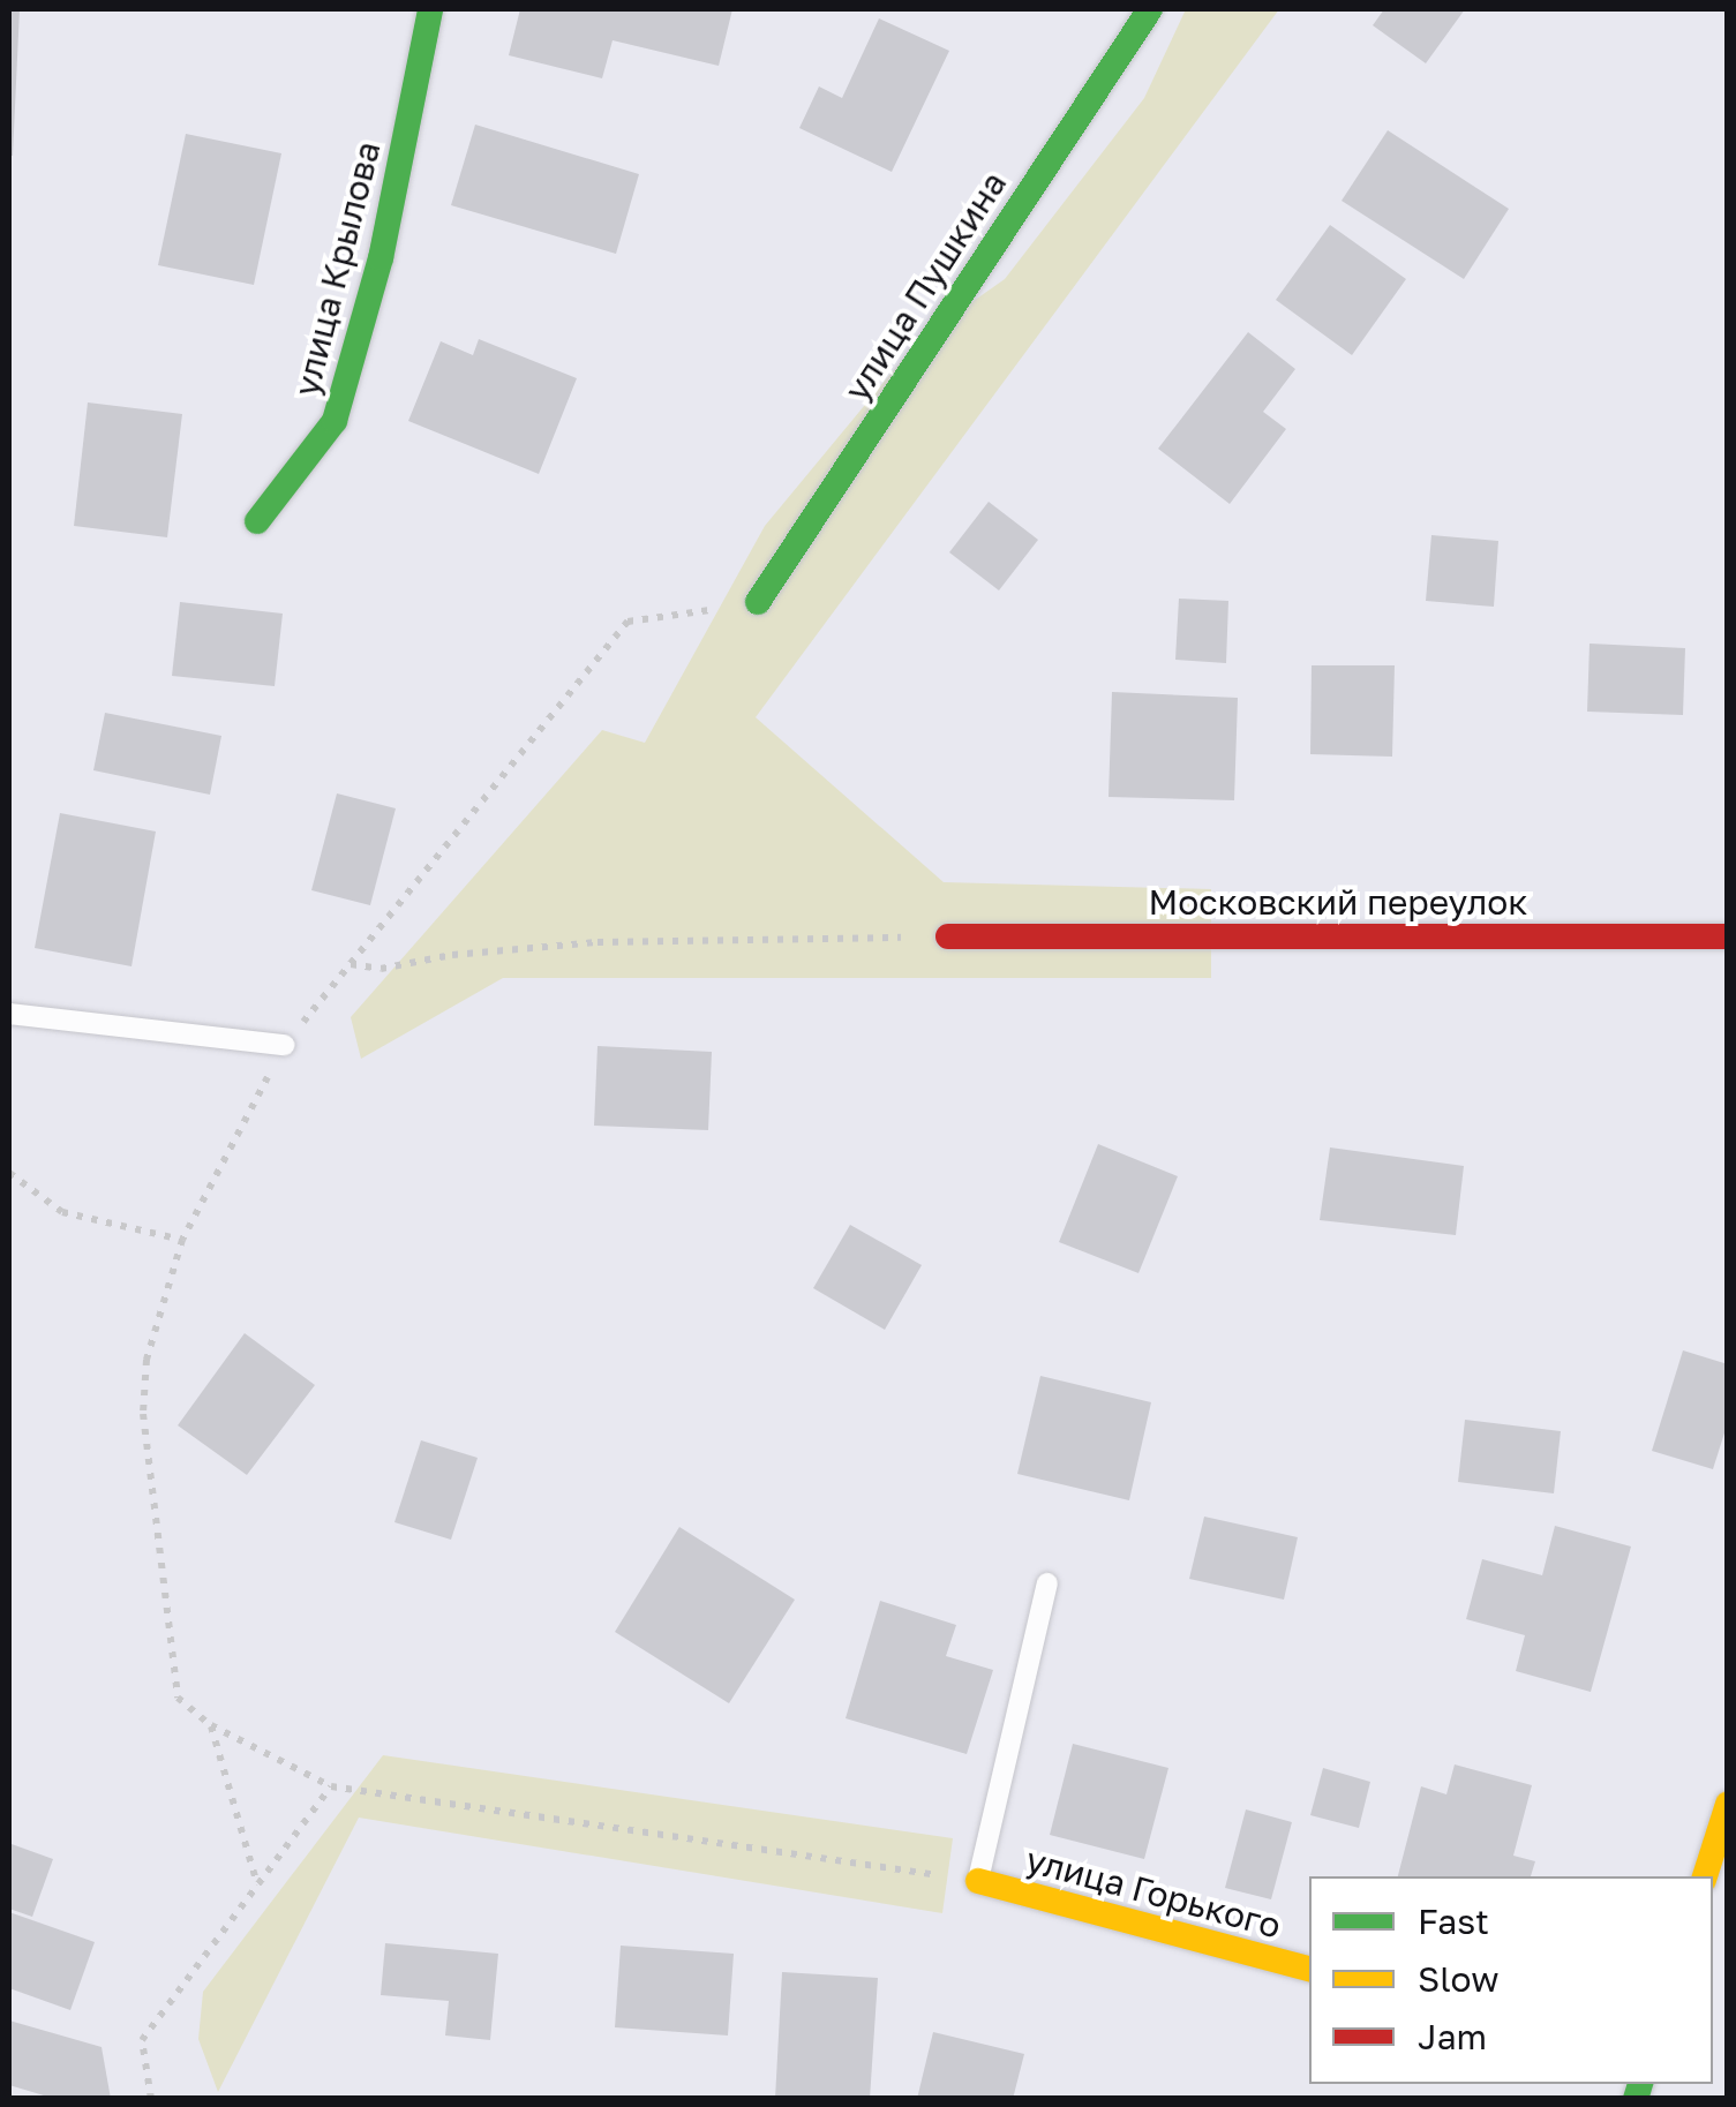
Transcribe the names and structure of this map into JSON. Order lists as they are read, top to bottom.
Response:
{
  "streets": {
    "street": [
      "улица Крылова",
      "улица Пушкина",
      "Московский переулок",
      "улица Горького"
    ]
  },
  "legend": ["Fast", "Slow", "Jam"]
}
